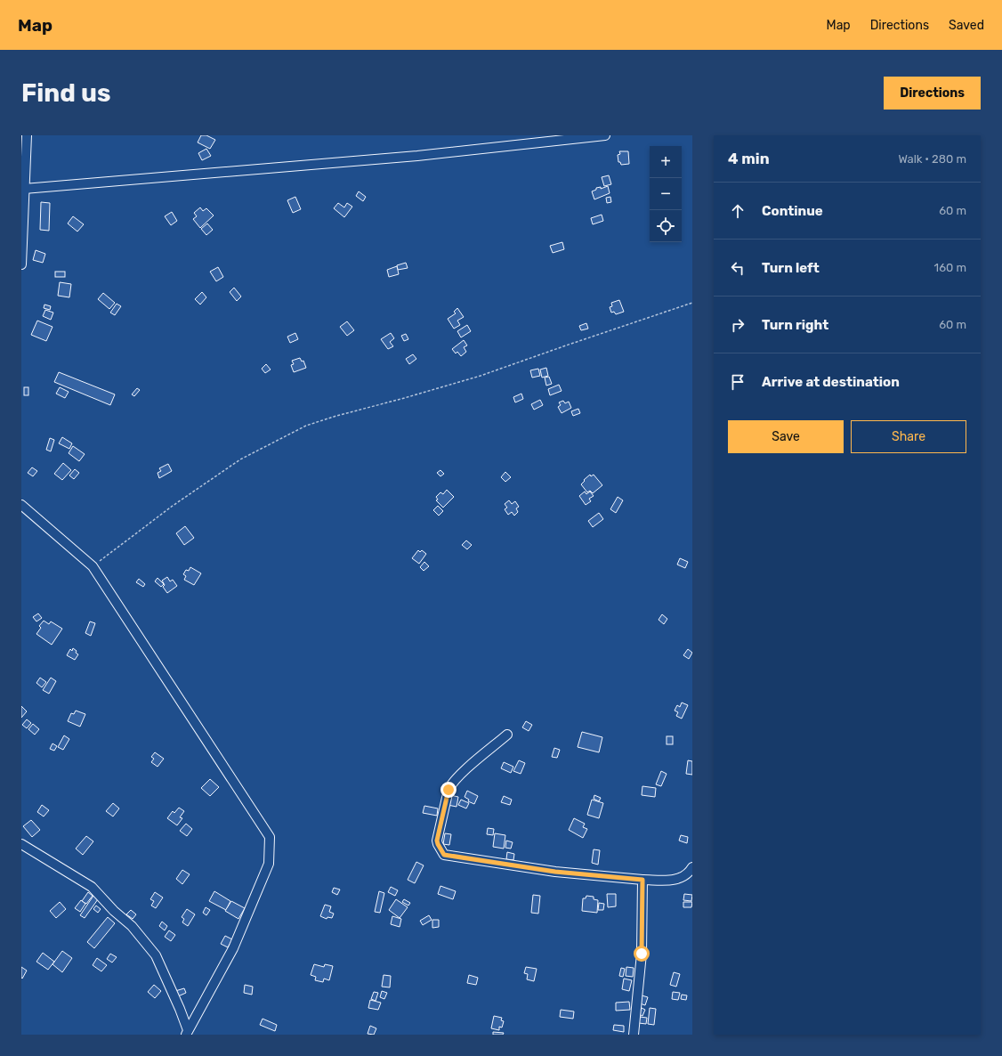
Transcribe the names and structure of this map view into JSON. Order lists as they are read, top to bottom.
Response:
{
  "page": {
    "header": "Map",
    "nav": ["Map", "Directions", "Saved"],
    "buttons": [
      "Directions",
      ["Save", "Share"]
    ],
    "title": "Find us",
    "heading": ["4 min", "Walk · 280 m"],
    "map_buttons": ["+", "−"],
    "list": [
      ["Continue", "60 m"],
      ["Turn left", "160 m"],
      ["Turn right", "60 m"],
      "Arrive at destination"
    ]
  }
}
